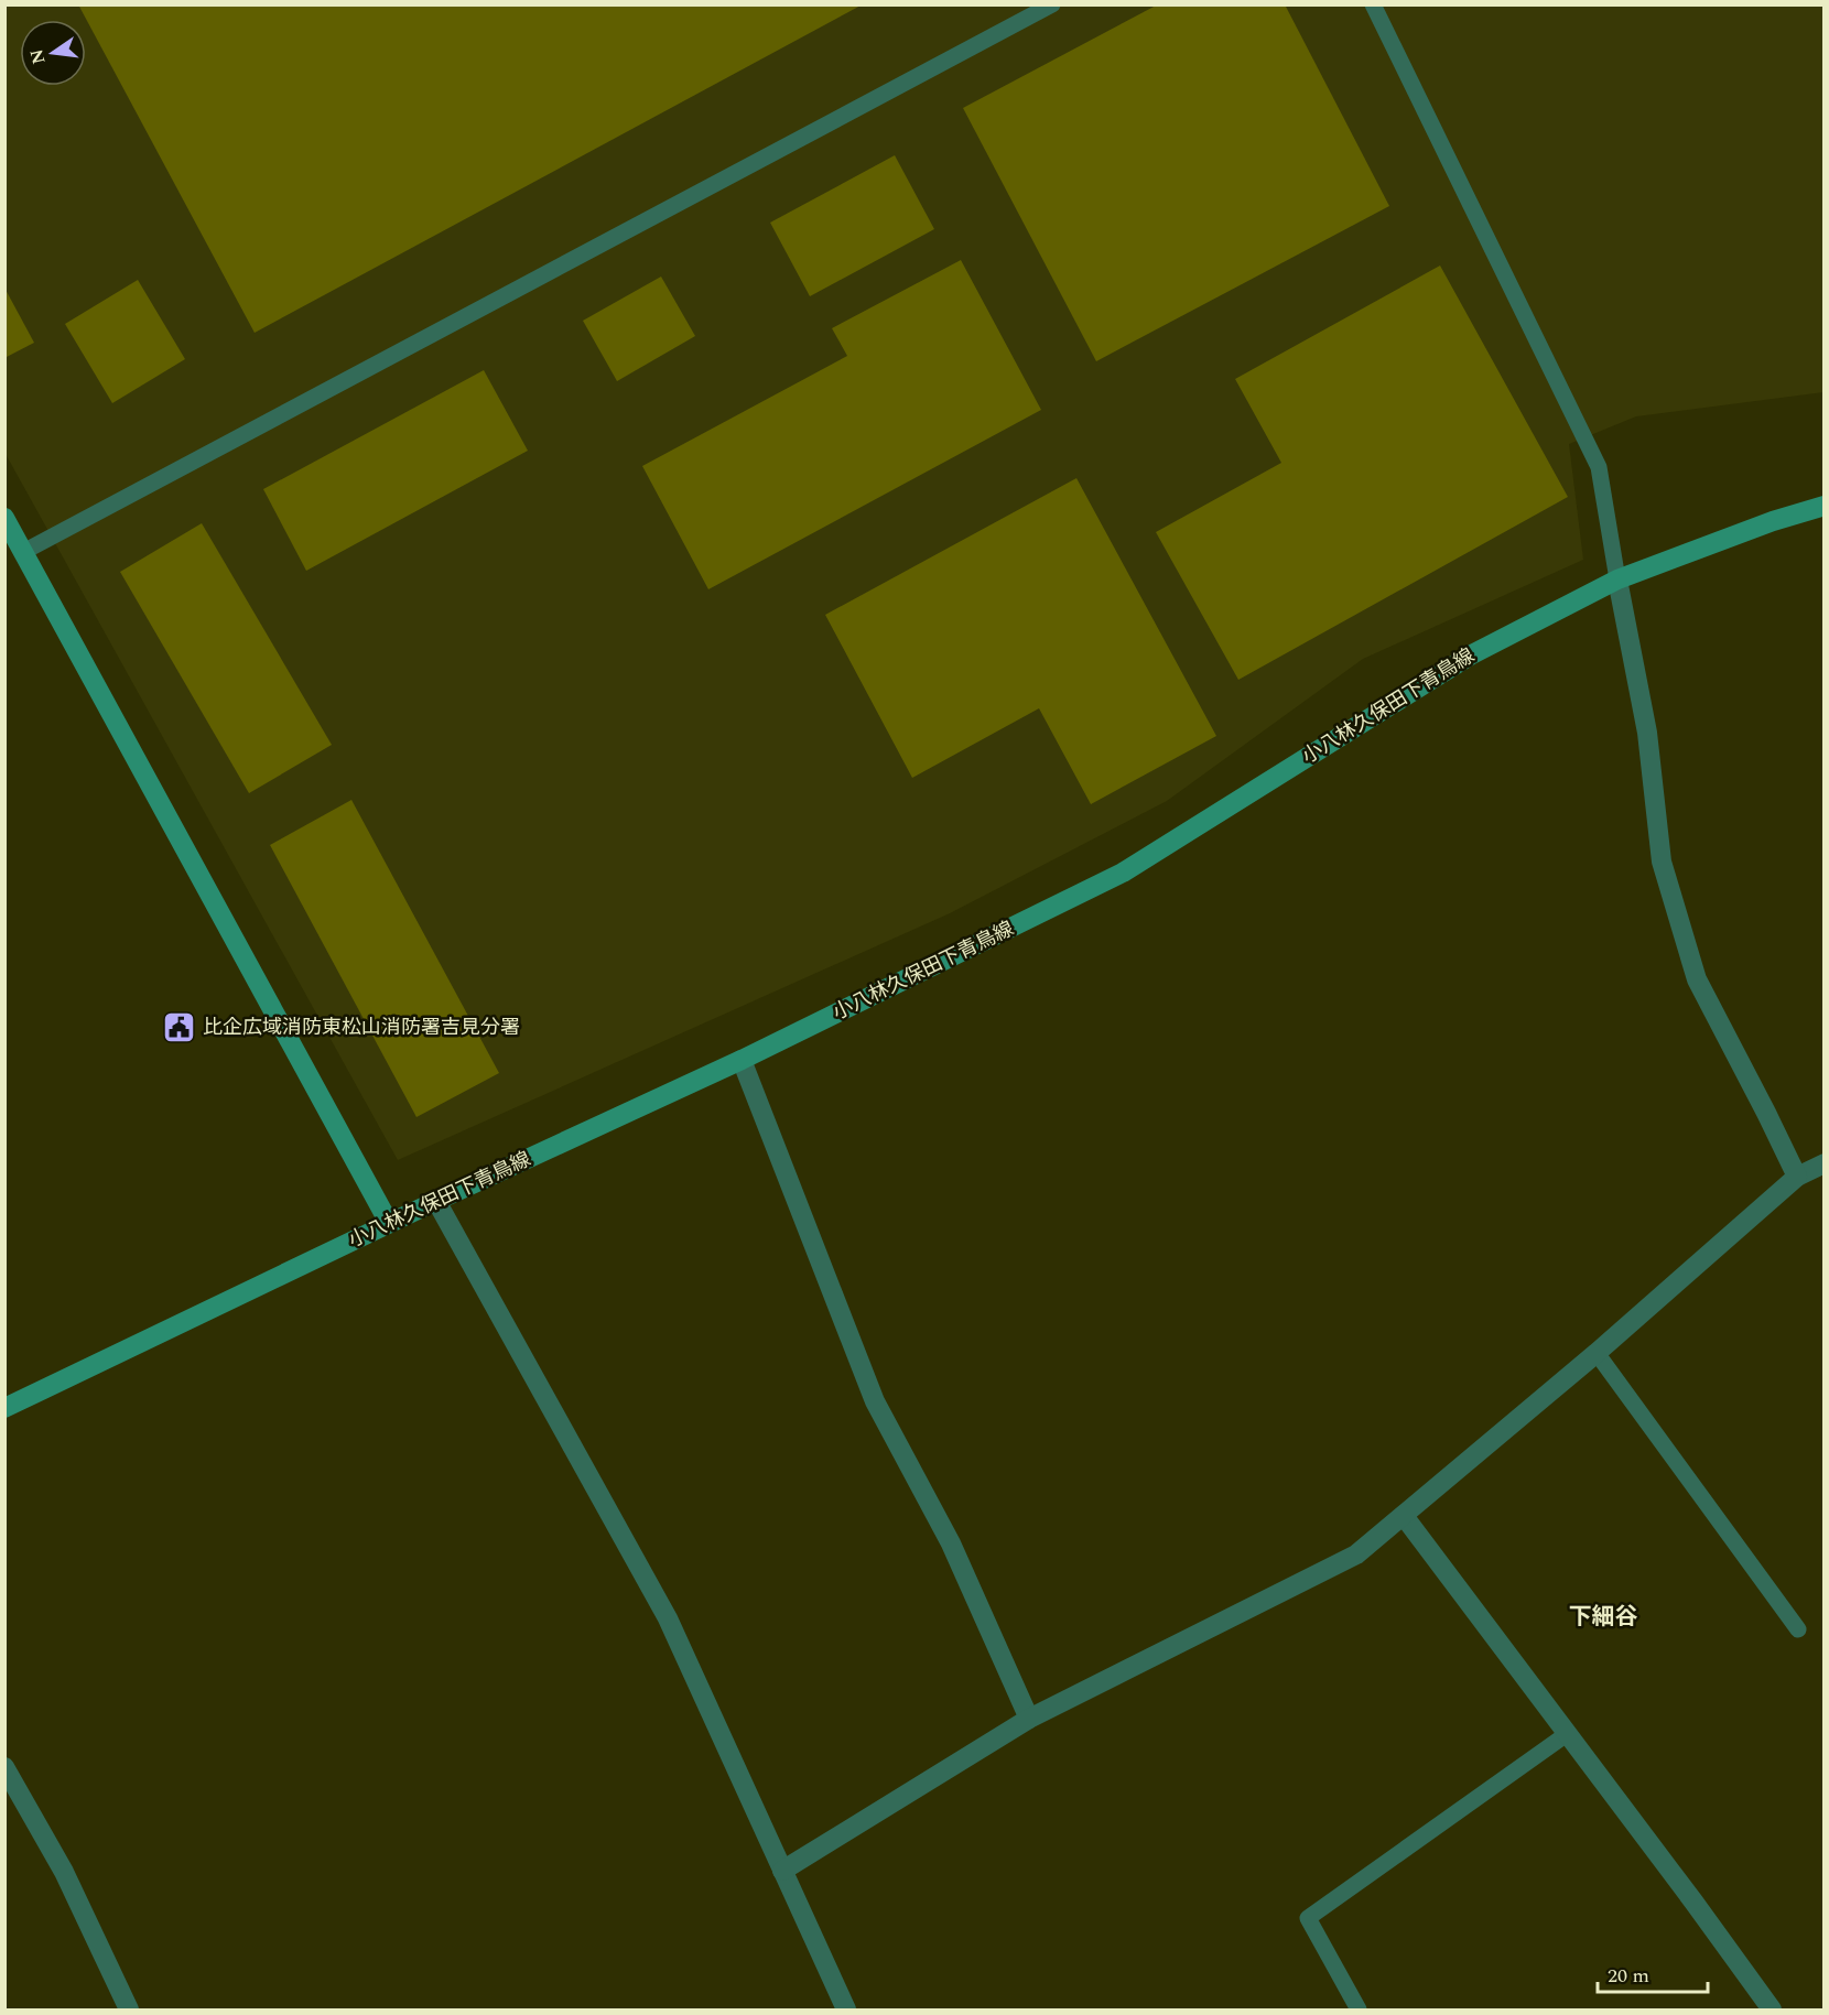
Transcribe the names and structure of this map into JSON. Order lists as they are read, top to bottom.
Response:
{
  "streets": {
    "main road": ["小八林久保田下青鳥線"]
  },
  "districts": ["下細谷"],
  "places": {
    "public building": ["比企広域消防東松山消防署吉見分署"]
  },
  "scale_bar": "20 m",
  "north": "left"
}
